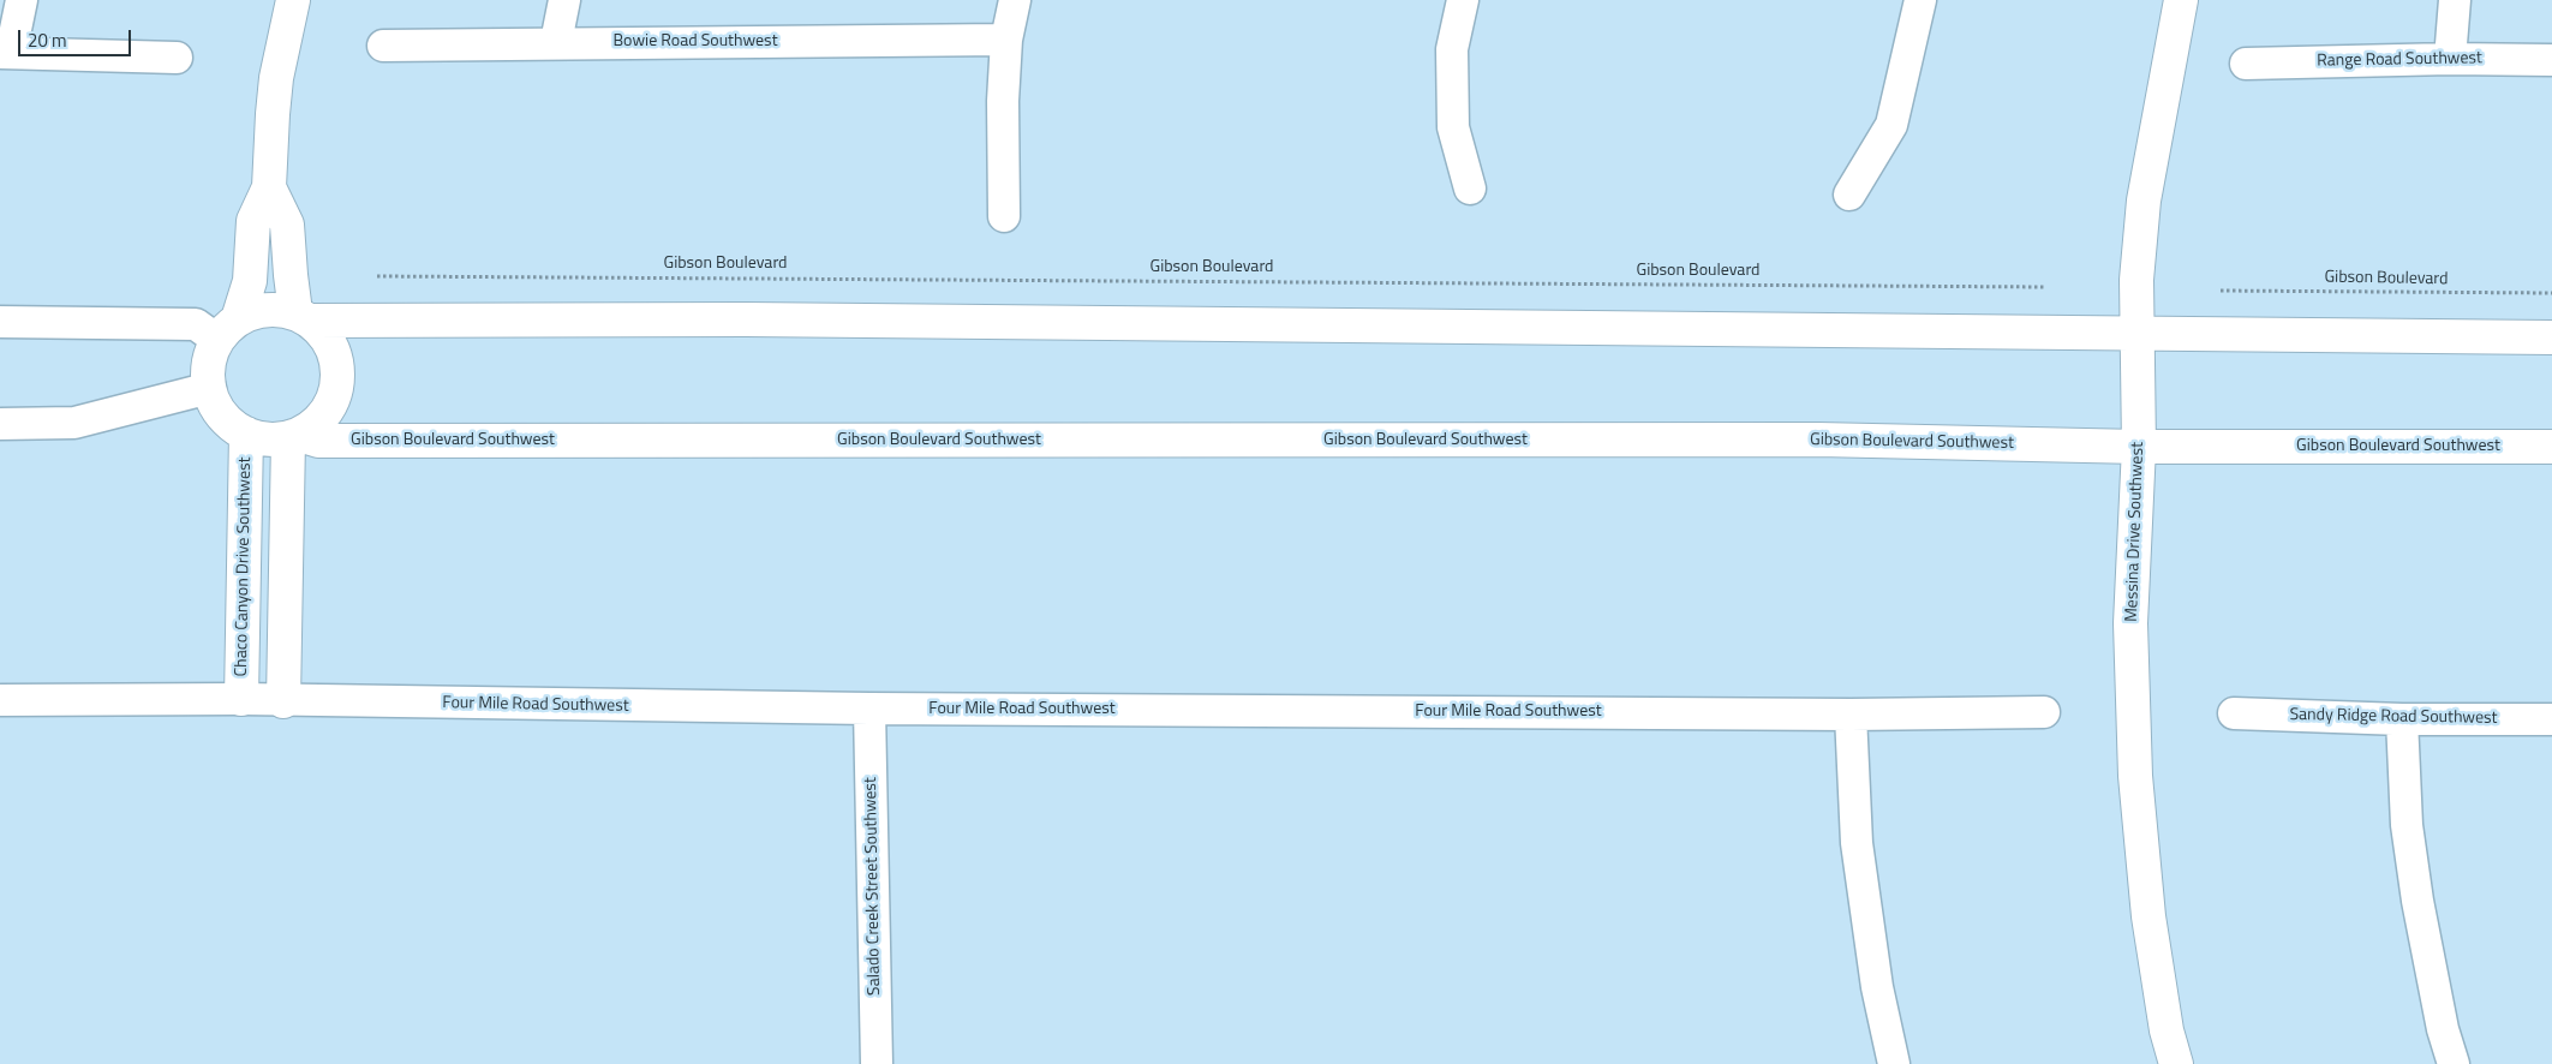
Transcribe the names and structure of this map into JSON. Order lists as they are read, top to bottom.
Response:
{
  "streets": {
    "street": [
      "Bowie Road Southwest",
      "Range Road Southwest",
      "Gibson Boulevard Southwest",
      "Messina Drive Southwest",
      "Chaco Canyon Drive Southwest",
      "Four Mile Road Southwest",
      "Sandy Ridge Road Southwest",
      "Salado Creek Street Southwest"
    ],
    "path": ["Gibson Boulevard"]
  },
  "crossings": [
    ["Gibson Boulevard Southwest", "Messina Drive Southwest"],
    ["Gibson Boulevard Southwest", "Chaco Canyon Drive Southwest"],
    ["Chaco Canyon Drive Southwest", "Four Mile Road Southwest"],
    ["Four Mile Road Southwest", "Salado Creek Street Southwest"]
  ],
  "scale_bar": "20 m"
}
